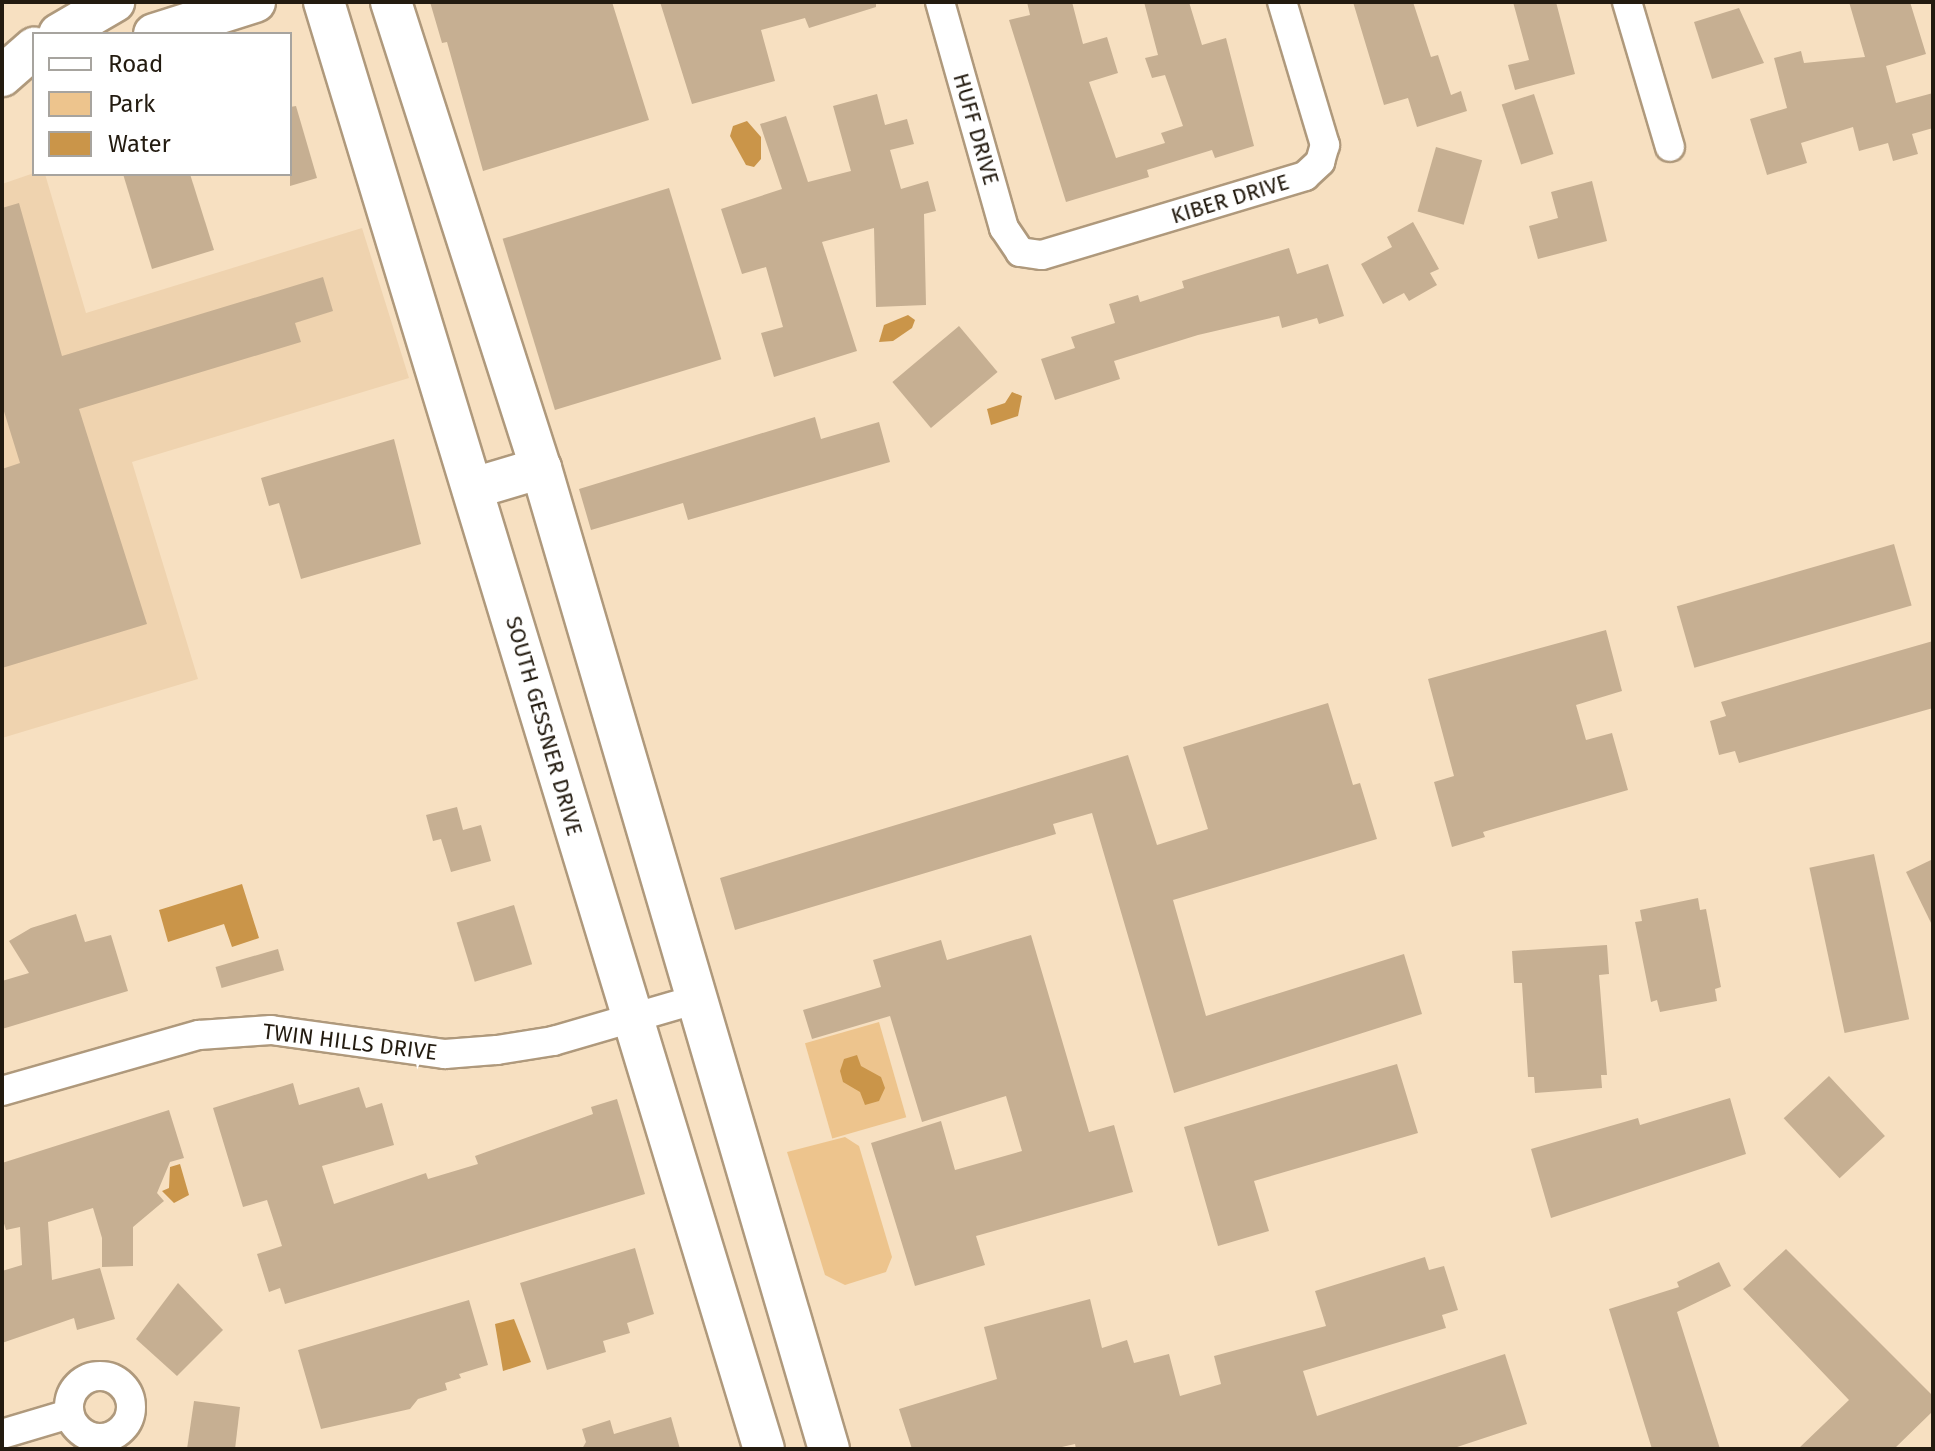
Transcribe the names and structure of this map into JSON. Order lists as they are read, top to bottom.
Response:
{
  "streets": {
    "main road": ["SOUTH GESSNER DRIVE"],
    "street": ["HUFF DRIVE", "KIBER DRIVE", "TWIN HILLS DRIVE"]
  },
  "crossings": [
    ["HUFF DRIVE", "KIBER DRIVE"],
    ["SOUTH GESSNER DRIVE", "TWIN HILLS DRIVE"]
  ],
  "legend": ["Road", "Park", "Water"]
}
